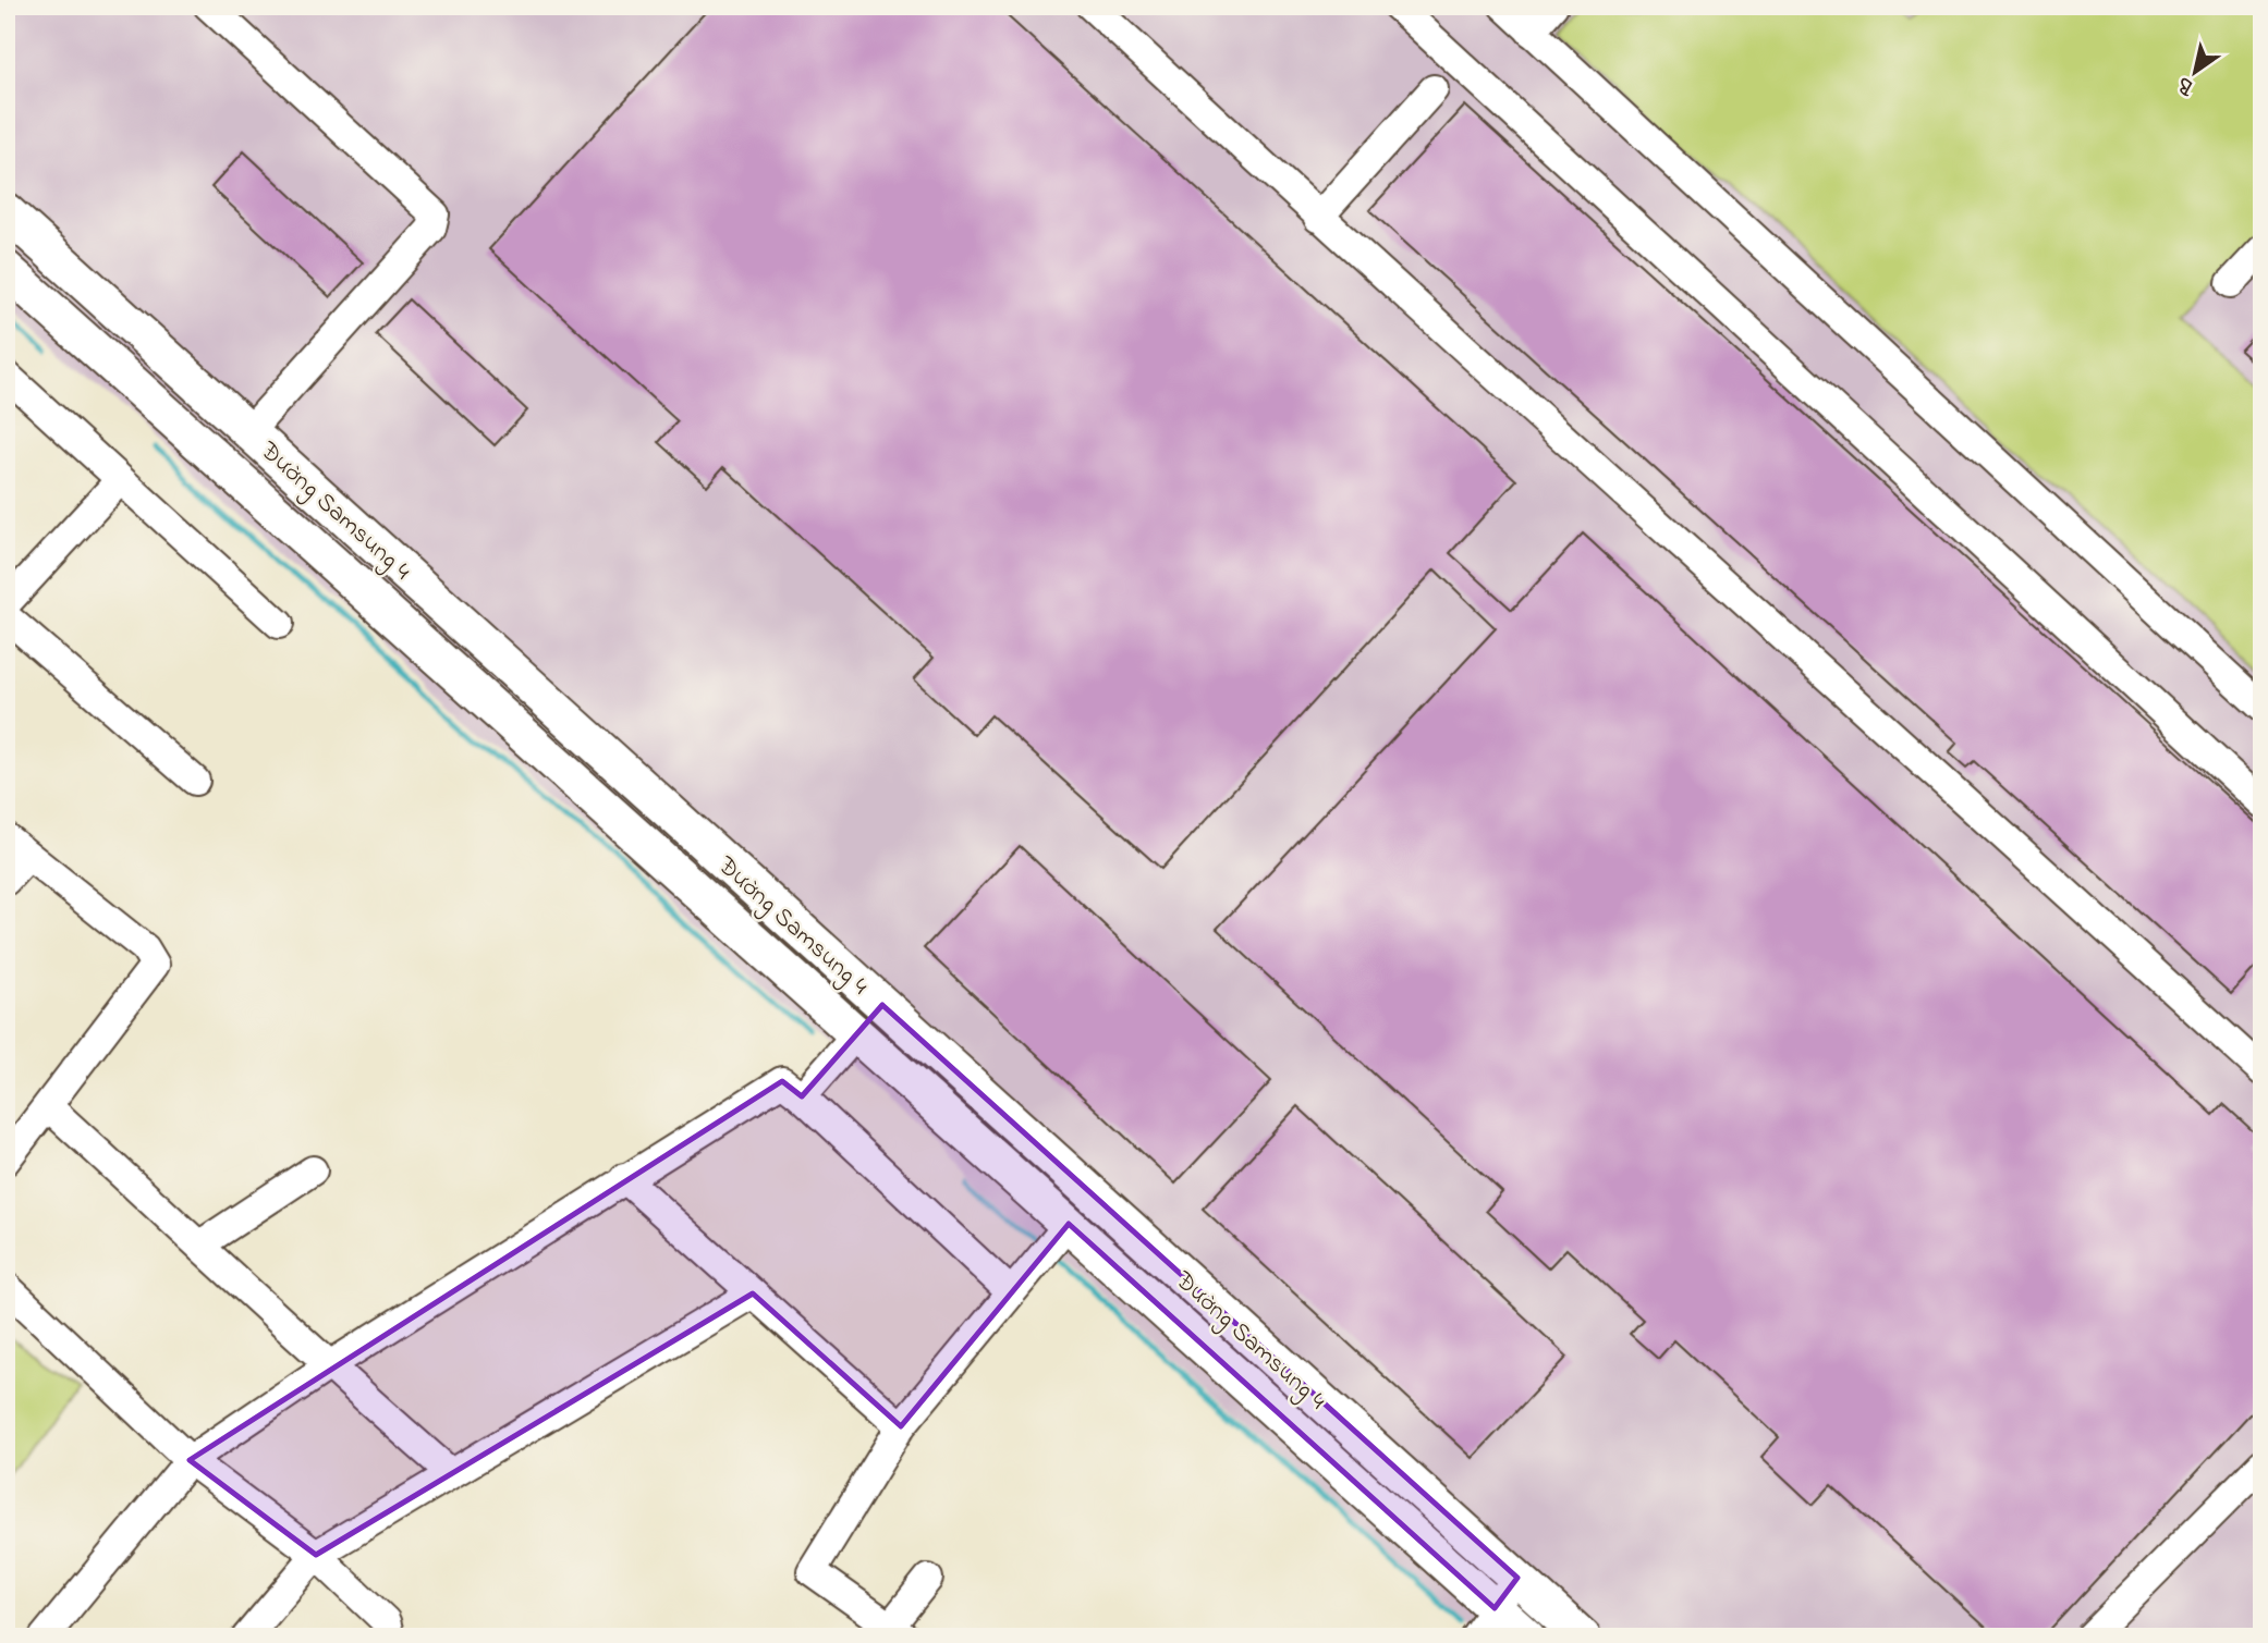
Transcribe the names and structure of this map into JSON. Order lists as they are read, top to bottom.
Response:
{
  "streets": {
    "main road": ["Đường Samsung 4"]
  },
  "north": "bottom left"
}
